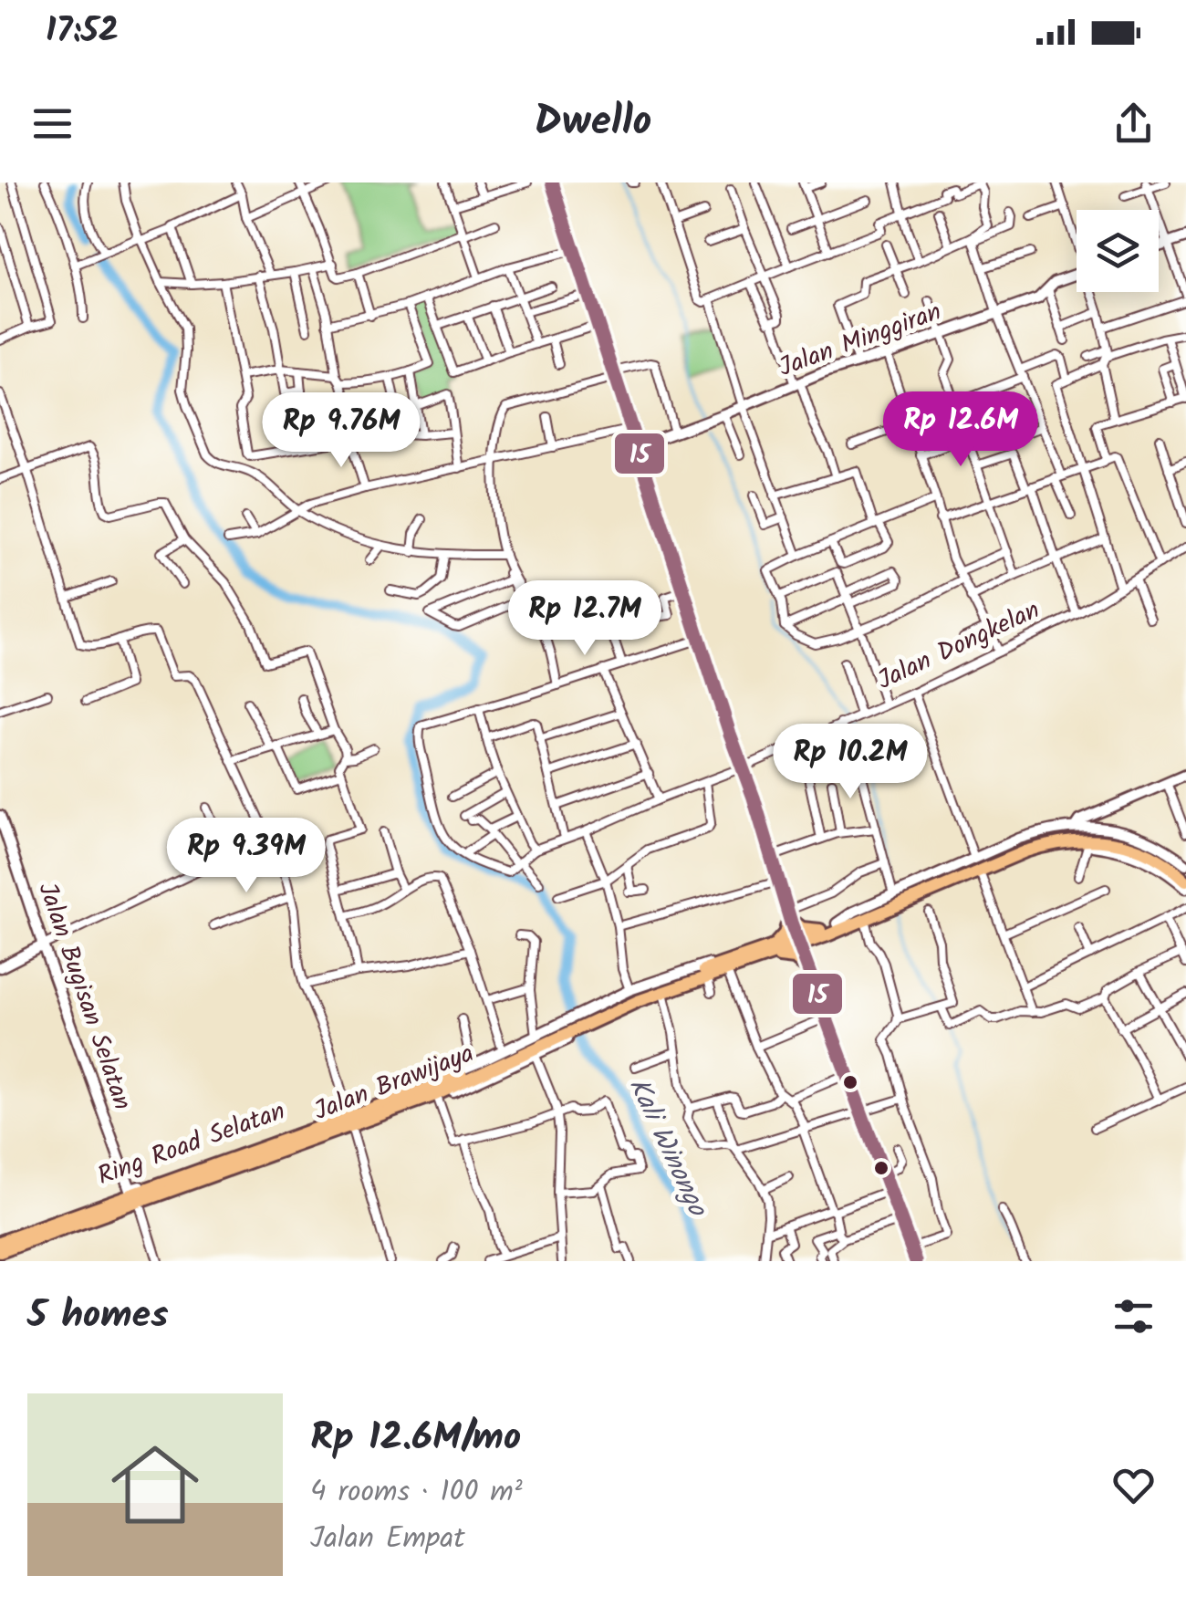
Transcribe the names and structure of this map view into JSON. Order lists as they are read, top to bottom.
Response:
{
  "streets": {
    "main road": ["Jalan Brawijaya", "Ring Road Selatan"],
    "street": ["Jalan Minggiran", "Jalan Dongkelan", "Jalan Bugisan Selatan"]
  },
  "crossings": [
    ["Jalan Bugisan Selatan", "Ring Road Selatan"],
    ["Jalan Brawijaya", "Ring Road Selatan"]
  ],
  "water": ["Kali Winongo"],
  "lines": ["transit line 15"],
  "page": {
    "status": "17:52",
    "header": "Dwello",
    "price": [
      "Rp 12.6M",
      "Rp 9.76M",
      "Rp 12.7M",
      "Rp 10.2M",
      "Rp 9.39M"
    ],
    "heading": "5 homes",
    "list": [
      {
        "name": "Rp 12.6M/mo",
        "note": "4 rooms · 100 m² · Jalan Empat"
      }
    ]
  }
}
